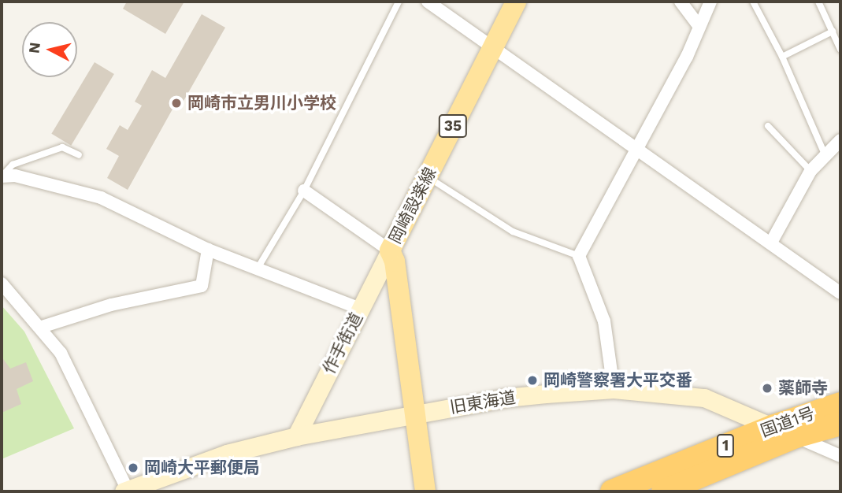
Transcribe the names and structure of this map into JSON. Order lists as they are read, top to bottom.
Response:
{
  "streets": {
    "highway": ["国道1号", "1"],
    "main road": ["35", "岡崎設楽線"],
    "street": ["作手街道", "旧東海道"]
  },
  "crossings": [
    ["岡崎設楽線", "作手街道"],
    ["岡崎設楽線", "旧東海道"],
    ["作手街道", "旧東海道"],
    ["旧東海道", "国道1号"]
  ],
  "places": [
    "岡崎市立男川小学校",
    "岡崎警察署大平交番",
    "薬師寺",
    "岡崎大平郵便局"
  ],
  "north": "left"
}
